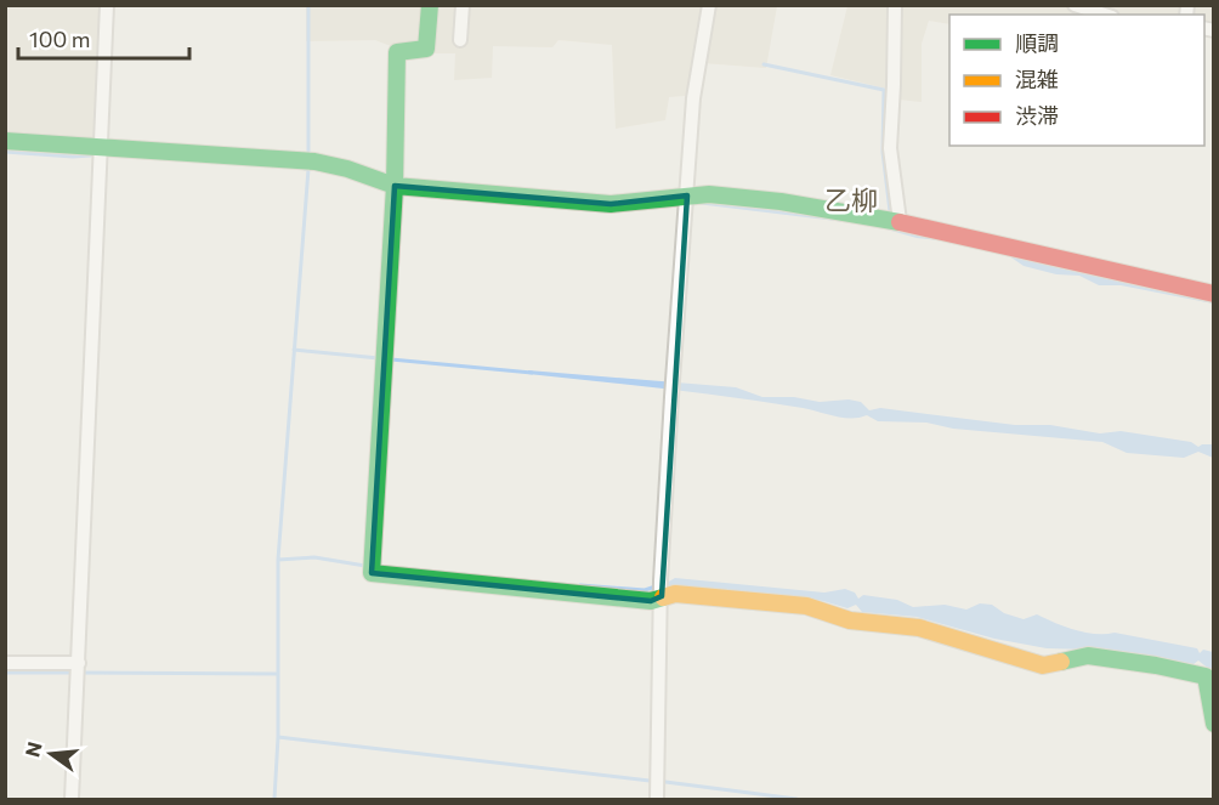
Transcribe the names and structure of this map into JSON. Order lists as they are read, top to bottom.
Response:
{
  "districts": ["乙柳"],
  "legend": ["順調", "混雑", "渋滞"],
  "scale_bar": "100 m",
  "north": "left"
}
